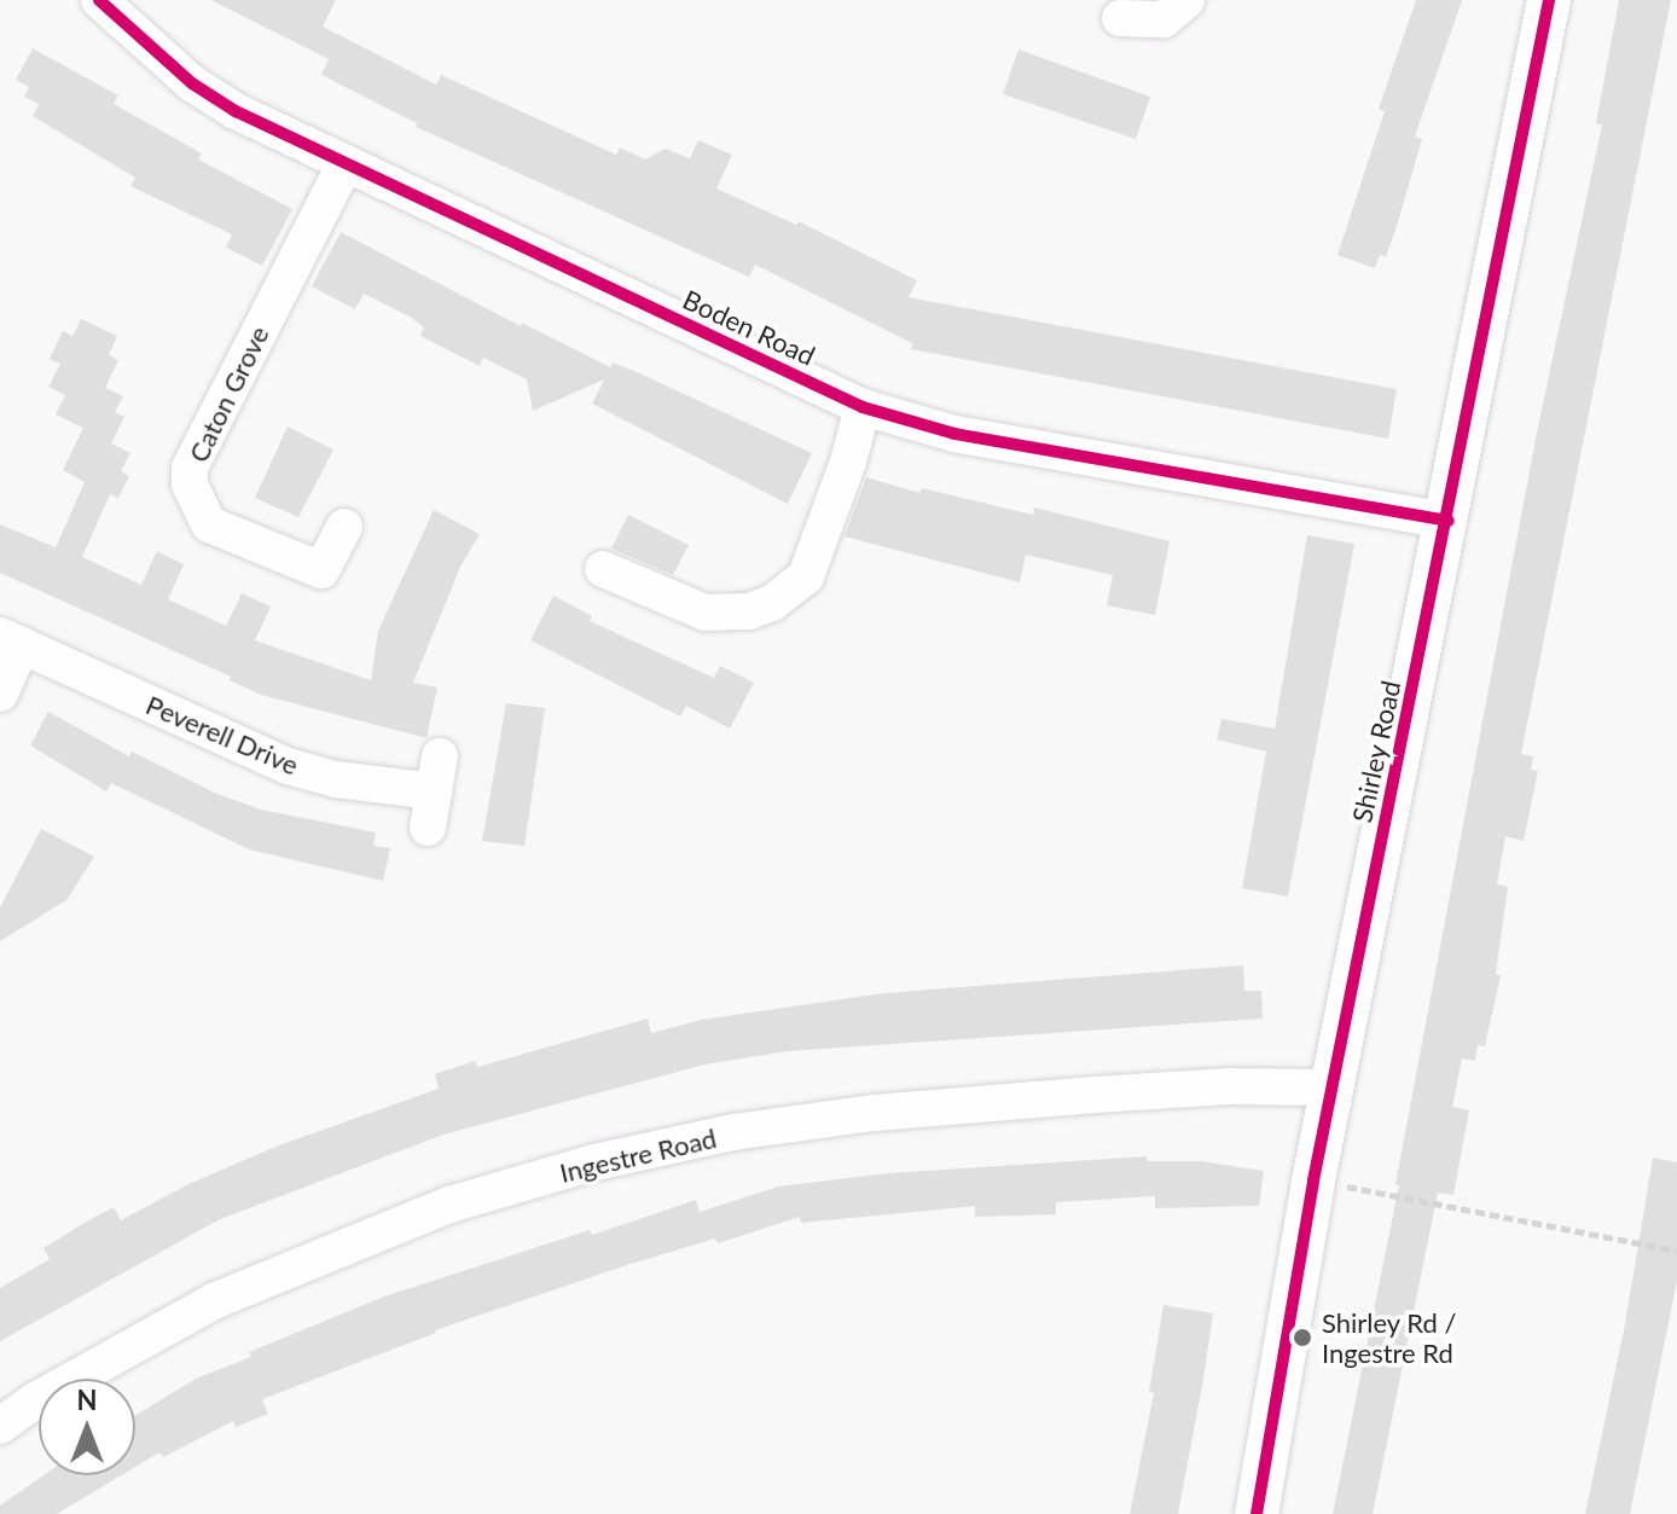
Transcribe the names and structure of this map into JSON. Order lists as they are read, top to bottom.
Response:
{
  "streets": {
    "street": [
      "Boden Road",
      "Caton Grove",
      "Peverell Drive",
      "Shirley Road",
      "Ingestre Road"
    ]
  },
  "crossings": [
    ["Boden Road", "Caton Grove"],
    ["Boden Road", "Shirley Road"],
    ["Shirley Road", "Ingestre Road"]
  ],
  "places": ["Shirley Rd / Ingestre Rd"],
  "north": "top"
}
